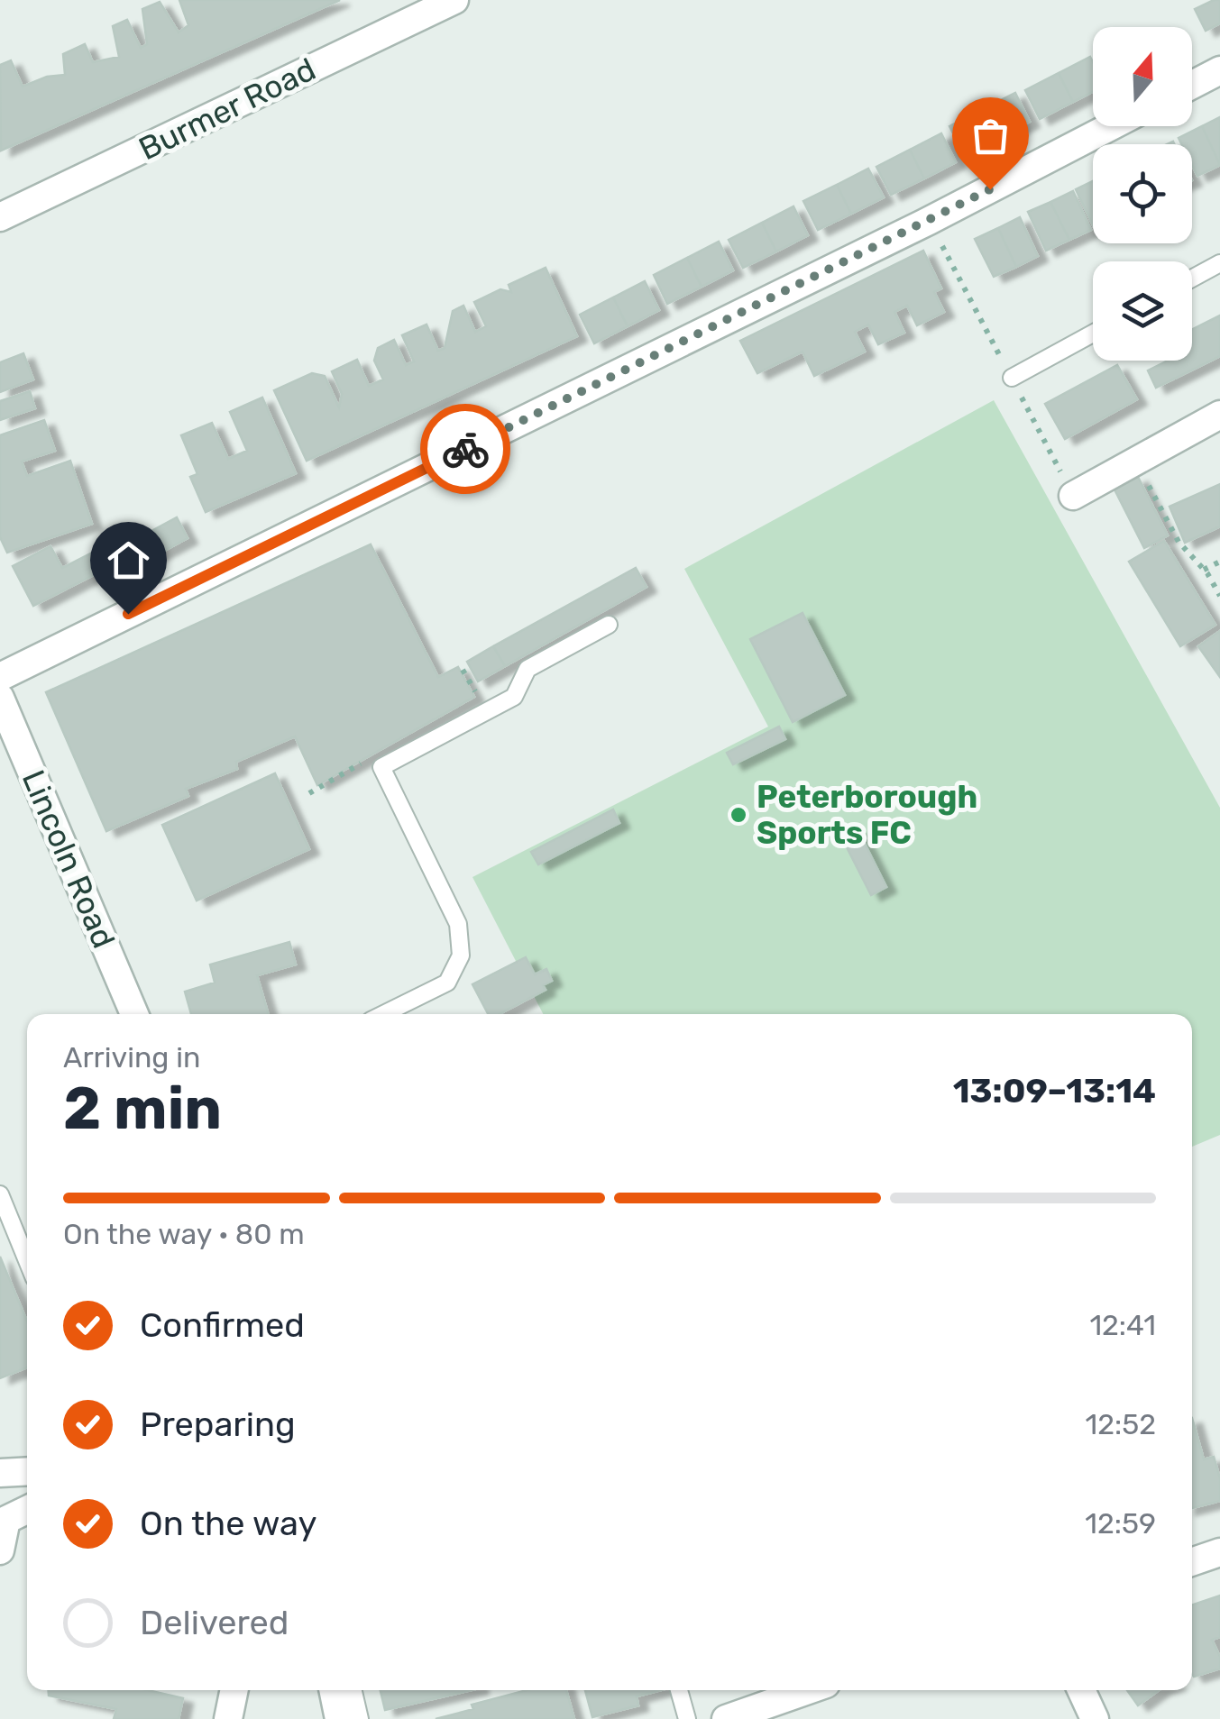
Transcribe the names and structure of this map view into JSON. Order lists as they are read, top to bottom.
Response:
{
  "streets": {
    "street": ["Burmer Road", "Lincoln Road"]
  },
  "places": ["Peterborough Sports FC"],
  "north": "top",
  "page": {
    "heading": ["2 min", "Arriving in", "13:09–13:14"],
    "bar": "On the way · 80 m",
    "list": [
      ["Confirmed", "12:41"],
      ["Preparing", "12:52"],
      ["On the way", "12:59"],
      "Delivered"
    ]
  }
}
